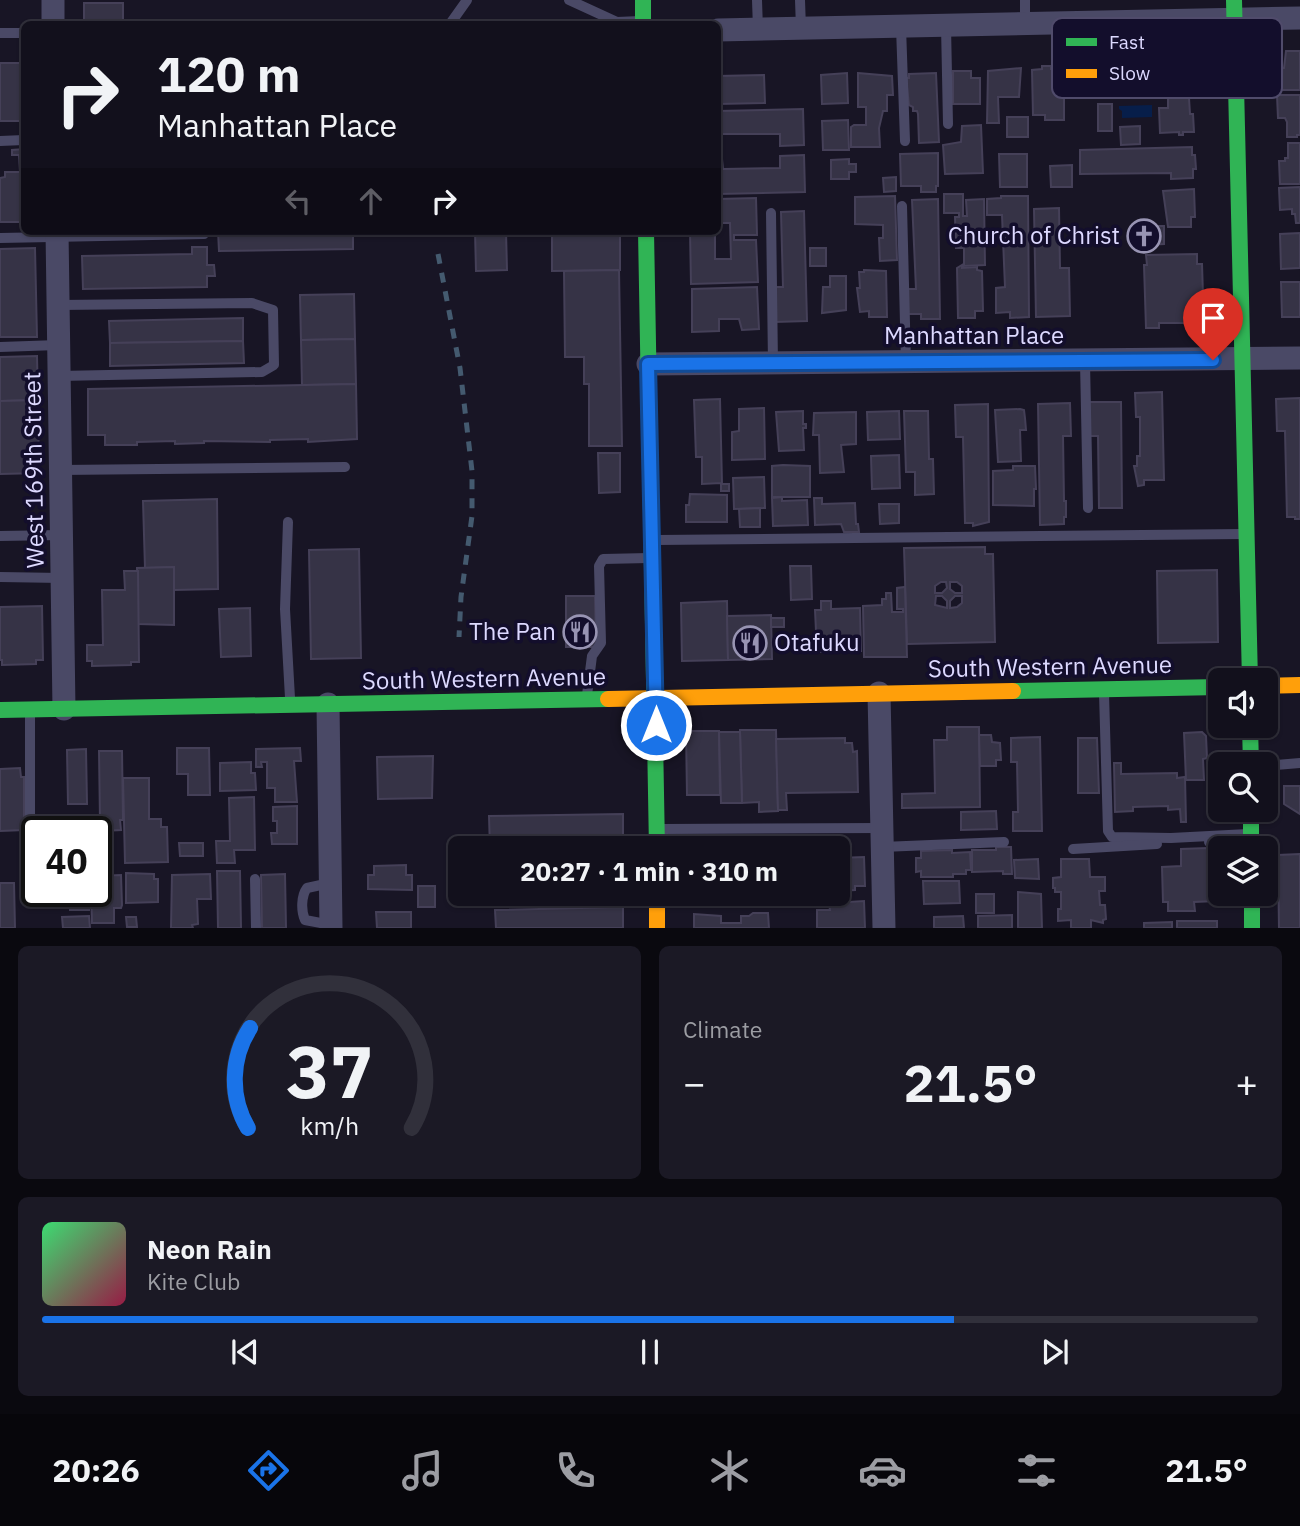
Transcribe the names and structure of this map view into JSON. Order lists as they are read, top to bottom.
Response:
{
  "streets": {
    "main road": ["South Western Avenue"],
    "street": ["Manhattan Place", "West 169th Street"]
  },
  "crossings": [
    ["West 169th Street", "South Western Avenue"]
  ],
  "places": {
    "church": ["Church of Christ"],
    "restaurant": ["The Pan", "Otafuku"]
  },
  "legend": ["Fast", "Slow"],
  "page": {
    "turn": ["120 m", "Manhattan Place"],
    "limit": "40",
    "trip": "20:27 · 1 min · 310 m",
    "tile": "Climate",
    "heat": ["−", "21.5°", "+"],
    "song": ["Neon Rain", "Kite Club"],
    "tabs": ["20:26", "21.5°"],
    "gauge": ["37", "km/h"]
  }
}
